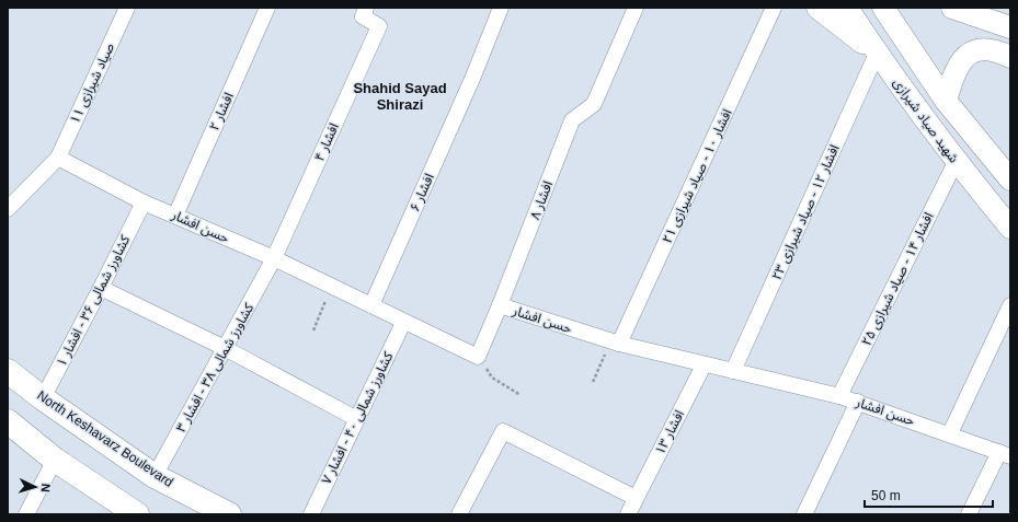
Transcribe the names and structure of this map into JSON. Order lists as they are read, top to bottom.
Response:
{
  "streets": {
    "main road": ["شهید صیاد شیرازی", "North Keshavarz Boulevard"],
    "street": [
      "صیاد شیرازی ۱۱",
      "افشار ۲",
      "افشار ۴",
      "افشار ۱۰ - صیاد شیرازی ۲۱",
      "افشار ۶",
      "افشار ۸",
      "افشار ۱۲ - صیاد شیرازی ۲۳",
      "حسن افشار",
      "افشار ۱۴ - صیاد شیرازی ۲۵",
      "کشاورز شمالی ۳۶ - افشار ۱",
      "کشاورز شمالی ۳۸ - افشار ۳",
      "کشاورز شمالی ۴۰ - افشار ۷",
      "افشار ۱۳"
    ]
  },
  "crossings": [
    ["صیاد شیرازی ۱۱", "حسن افشار"],
    ["افشار ۲", "حسن افشار"],
    ["شهید صیاد شیرازی", "افشار ۱۲ - صیاد شیرازی ۲۳"],
    ["شهید صیاد شیرازی", "افشار ۱۴ - صیاد شیرازی ۲۵"],
    ["افشار ۴", "حسن افشار"],
    ["افشار ۴", "کشاورز شمالی ۳۸ - افشار ۳"],
    ["افشار ۱۰ - صیاد شیرازی ۲۱", "حسن افشار"],
    ["افشار ۶", "حسن افشار"],
    ["افشار ۸", "حسن افشار"],
    ["افشار ۱۲ - صیاد شیرازی ۲۳", "حسن افشار"],
    ["حسن افشار", "افشار ۱۴ - صیاد شیرازی ۲۵"],
    ["حسن افشار", "کشاورز شمالی ۳۶ - افشار ۱"],
    ["حسن افشار", "کشاورز شمالی ۳۸ - افشار ۳"],
    ["حسن افشار", "کشاورز شمالی ۴۰ - افشار ۷"],
    ["حسن افشار", "افشار ۱۳"],
    ["کشاورز شمالی ۳۶ - افشار ۱", "North Keshavarz Boulevard"],
    ["کشاورز شمالی ۳۸ - افشار ۳", "North Keshavarz Boulevard"]
  ],
  "districts": ["Shahid Sayad Shirazi"],
  "scale_bar": "50 m",
  "north": "right"
}
